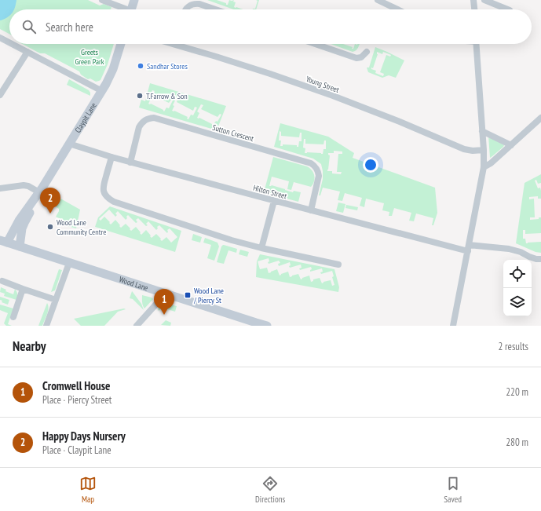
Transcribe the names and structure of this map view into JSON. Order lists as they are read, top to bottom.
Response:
{
  "streets": {
    "street": [
      "Young Street",
      "Claypit Lane",
      "Sutton Crescent",
      "Hilton Street",
      "Wood Lane"
    ]
  },
  "crossings": [
    ["Claypit Lane", "Hilton Street"],
    ["Claypit Lane", "Wood Lane"],
    ["Sutton Crescent", "Hilton Street"]
  ],
  "parks": ["Greets Green Park"],
  "places": {
    "other": ["Sandhar Stores", "T.Farrow & Son", "Wood Lane Community Centre"],
    "transit": ["Wood Lane / Piercy St"]
  },
  "page": {
    "search": "Search here",
    "pins": ["2", "1"],
    "heading": ["Nearby", "2 results"],
    "list": [
      {
        "mark": "1",
        "name": "Cromwell House",
        "note": "Place · Piercy Street",
        "value": "220 m"
      },
      {
        "mark": "2",
        "name": "Happy Days Nursery",
        "note": "Place · Claypit Lane",
        "value": "280 m"
      }
    ],
    "nav": ["Map", "Directions", "Saved"]
  }
}
